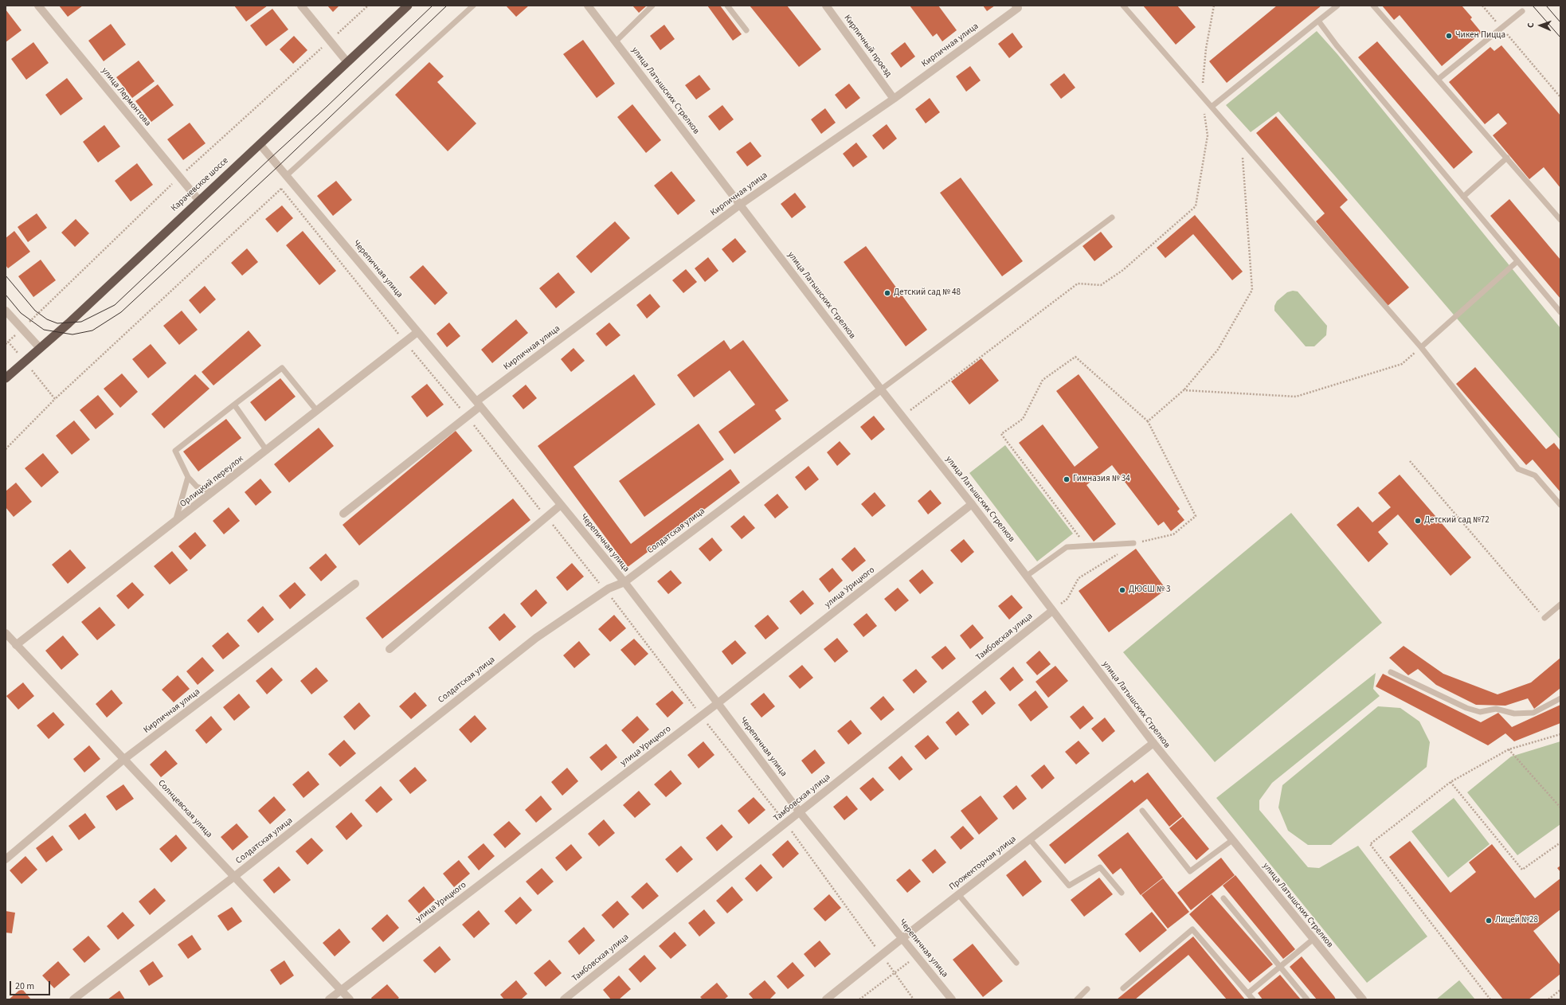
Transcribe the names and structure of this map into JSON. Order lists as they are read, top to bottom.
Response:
{
  "streets": {
    "highway": ["Карачевское шоссе"],
    "street": [
      "Кирпичная улица",
      "Кирпичный проезд",
      "улица Латышских Стрелков",
      "улица Лермонтова",
      "Черепичная улица",
      "Орлицкий переулок",
      "Солдатская улица",
      "улица Урицкого",
      "Тамбовская улица",
      "Солнцевская улица",
      "Прожекторная улица"
    ]
  },
  "crossings": [
    ["Кирпичная улица", "Кирпичный проезд"],
    ["Кирпичная улица", "улица Латышских Стрелков"],
    ["Кирпичная улица", "Черепичная улица"],
    ["Кирпичная улица", "Солнцевская улица"],
    ["улица Латышских Стрелков", "Солдатская улица"],
    ["улица Латышских Стрелков", "улица Урицкого"],
    ["улица Латышских Стрелков", "Тамбовская улица"],
    ["улица Латышских Стрелков", "Прожекторная улица"],
    ["улица Лермонтова", "Карачевское шоссе"],
    ["Карачевское шоссе", "Черепичная улица"],
    ["Черепичная улица", "Орлицкий переулок"],
    ["Черепичная улица", "Солдатская улица"],
    ["Черепичная улица", "улица Урицкого"],
    ["Черепичная улица", "Тамбовская улица"],
    ["Черепичная улица", "Прожекторная улица"],
    ["Орлицкий переулок", "Солнцевская улица"],
    ["Солдатская улица", "Солнцевская улица"],
    ["улица Урицкого", "Солнцевская улица"]
  ],
  "places": [
    "Чикен Пицца",
    "Детский сад № 48",
    "Гимназия № 34",
    "Детский сад №72",
    "ДЮСШ № 3",
    "Лицей №28"
  ],
  "scale_bar": "20 m",
  "north": "left"
}
